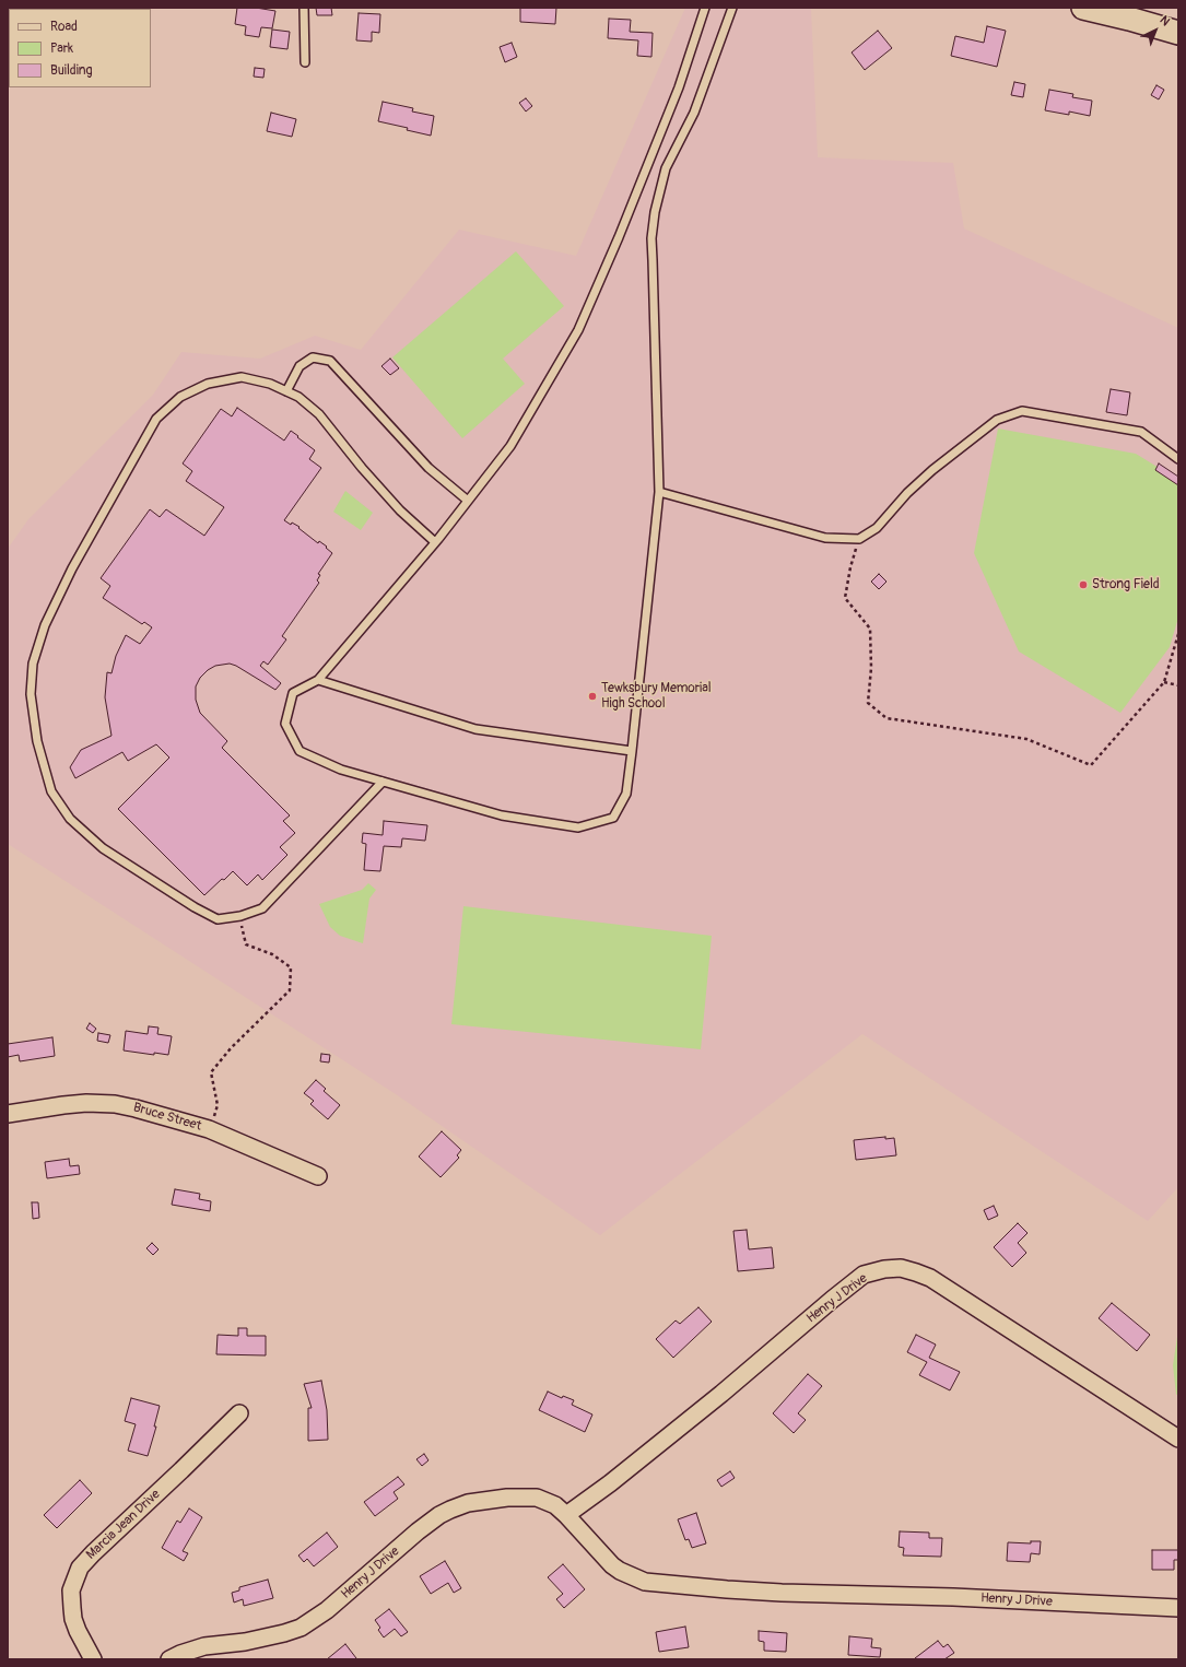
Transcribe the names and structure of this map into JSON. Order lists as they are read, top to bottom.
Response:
{
  "streets": {
    "street": ["Bruce Street", "Henry J Drive", "Marcia Jean Drive"]
  },
  "places": ["Strong Field", "Tewksbury Memorial High School"],
  "legend": ["Road", "Park", "Building"],
  "north": "top right"
}
